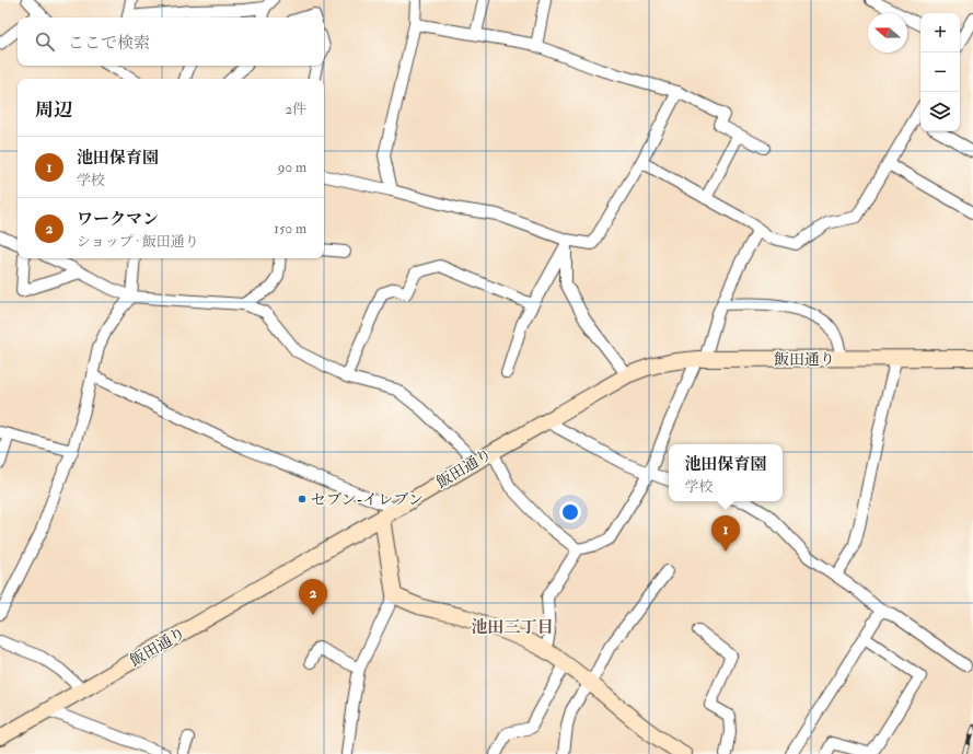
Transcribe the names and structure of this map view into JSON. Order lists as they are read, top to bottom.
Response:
{
  "streets": {
    "main road": ["飯田通り"]
  },
  "districts": ["池田三丁目"],
  "places": ["セブン-イレブン"],
  "north": "left",
  "page": {
    "map_buttons": ["+", "−"],
    "search": "ここで検索",
    "heading": ["周辺", "2件"],
    "list": [
      {
        "mark": "1",
        "name": "池田保育園",
        "note": "学校",
        "value": "90 m"
      },
      {
        "mark": "2",
        "name": "ワークマン",
        "note": "ショップ · 飯田通り",
        "value": "150 m"
      }
    ],
    "popup": ["池田保育園", "学校"],
    "pins": ["1", "2"]
  }
}
